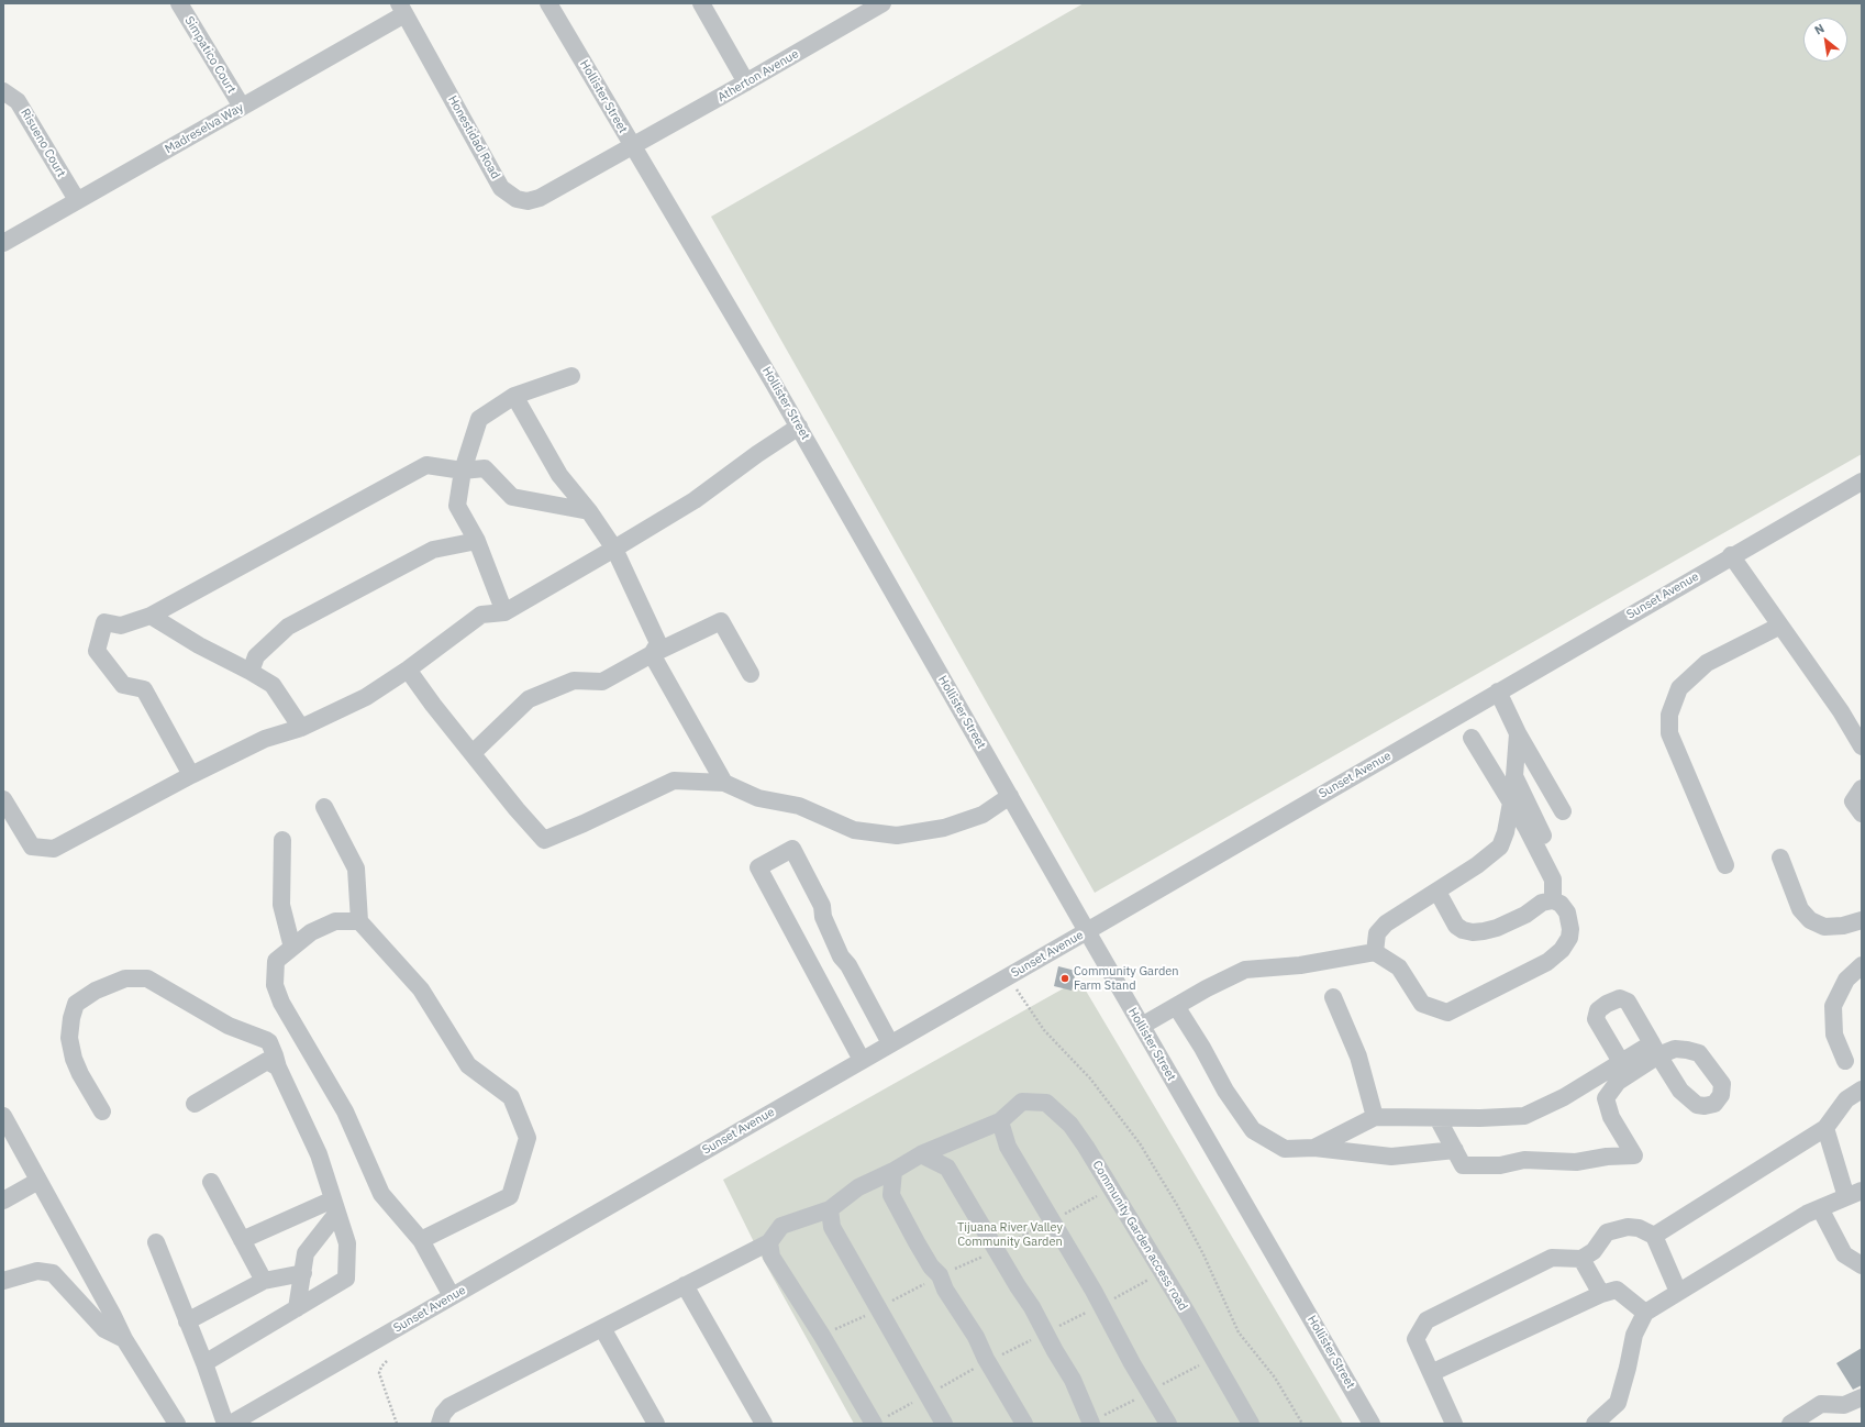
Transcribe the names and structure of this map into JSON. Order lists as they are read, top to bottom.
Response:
{
  "streets": {
    "street": [
      "Simpatico Court",
      "Atherton Avenue",
      "Hollister Street",
      "Madreselva Way",
      "Honestidad Road",
      "Risueno Court",
      "Sunset Avenue",
      "Community Garden access road"
    ]
  },
  "crossings": [
    ["Simpatico Court", "Madreselva Way"],
    ["Atherton Avenue", "Hollister Street"],
    ["Atherton Avenue", "Honestidad Road"],
    ["Hollister Street", "Honestidad Road"],
    ["Hollister Street", "Sunset Avenue"],
    ["Madreselva Way", "Honestidad Road"],
    ["Madreselva Way", "Risueno Court"]
  ],
  "parks": ["Tijuana River Valley Community Garden"],
  "places": ["Community Garden Farm Stand"],
  "north": "top left"
}
